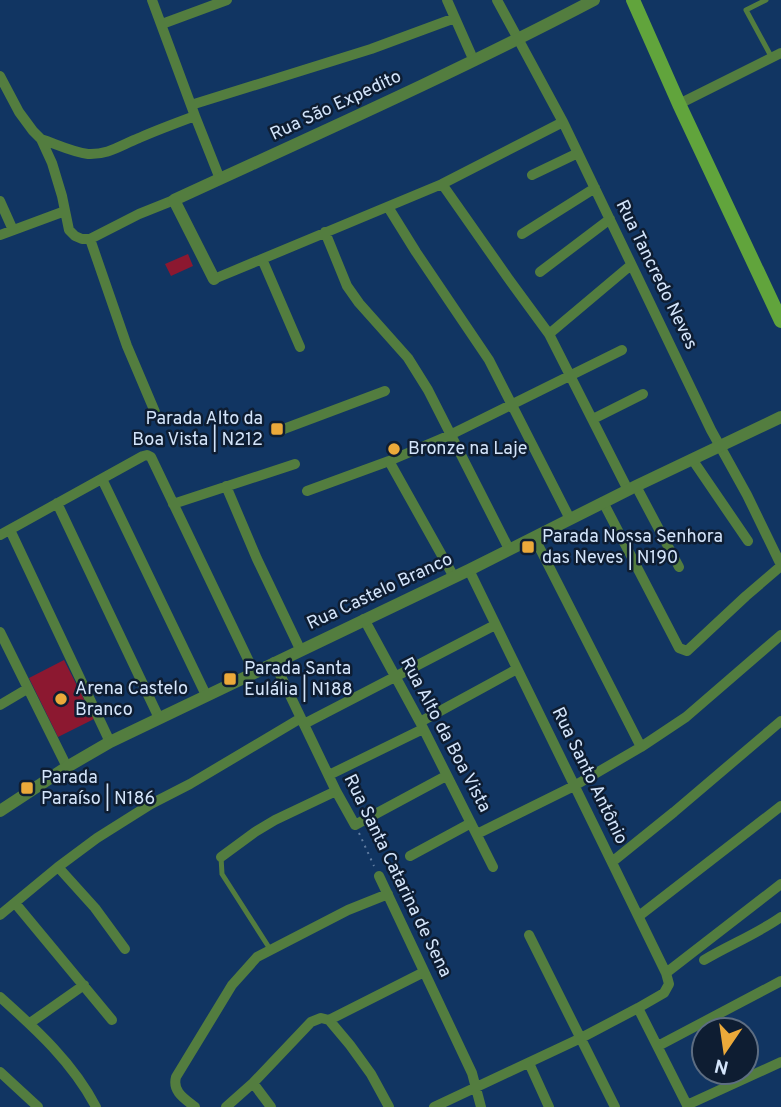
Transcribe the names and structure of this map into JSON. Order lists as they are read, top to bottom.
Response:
{
  "streets": {
    "street": [
      "Rua São Expedito",
      "Rua Tancredo Neves",
      "Rua Castelo Branco",
      "Rua Alto da Boa Vista",
      "Rua Santo Antônio",
      "Rua Santa Catarina de Sena"
    ]
  },
  "crossings": [
    ["Rua São Expedito", "Rua Tancredo Neves"],
    ["Rua Tancredo Neves", "Rua Castelo Branco"],
    ["Rua Castelo Branco", "Rua Alto da Boa Vista"],
    ["Rua Castelo Branco", "Rua Santo Antônio"],
    ["Rua Castelo Branco", "Rua Santa Catarina de Sena"]
  ],
  "places": {
    "transit": [
      "Parada Alto da Boa Vista | N212",
      "Parada Nossa Senhora das Neves | N190",
      "Parada Santa Eulália | N188",
      "Parada Paraíso | N186"
    ],
    "other": ["Bronze na Laje", "Arena Castelo Branco"]
  },
  "north": "bottom"
}
